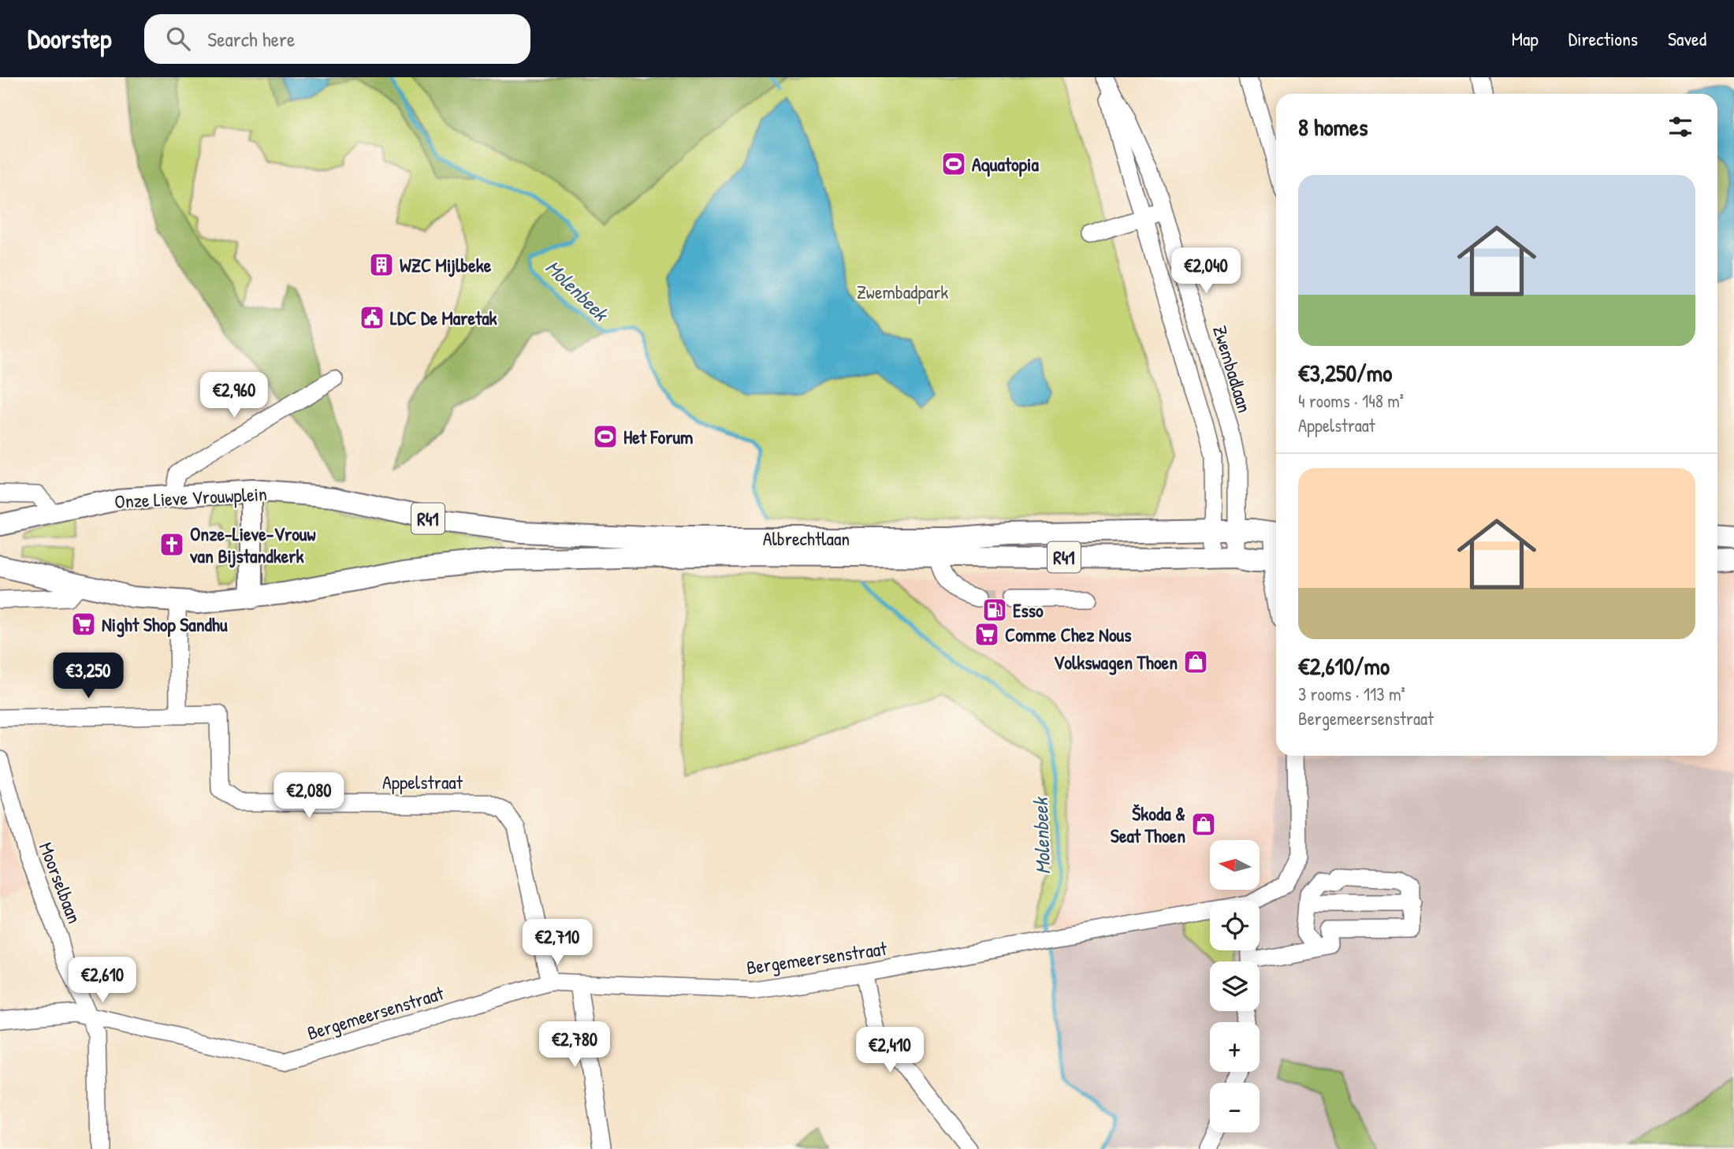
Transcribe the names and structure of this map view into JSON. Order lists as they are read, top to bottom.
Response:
{
  "streets": {
    "main road": ["Onze Lieve Vrouwplein", "R41", "Albrechtlaan"],
    "street": [
      "Zwembadlaan",
      "Appelstraat",
      "Moorselbaan",
      "Bergemeersenstraat"
    ]
  },
  "crossings": [
    ["Zwembadlaan", "Albrechtlaan"],
    ["Onze Lieve Vrouwplein", "Albrechtlaan"],
    ["R41", "Albrechtlaan"],
    ["Appelstraat", "Bergemeersenstraat"],
    ["Moorselbaan", "Bergemeersenstraat"]
  ],
  "water": ["Molenbeek"],
  "parks": ["Zwembadpark"],
  "places": {
    "sports": ["Aquatopia", "Het Forum"],
    "building": ["WZC Mijlbeke"],
    "public building": ["LDC De Maretak"],
    "church": ["Onze-Lieve-Vrouw van Bijstandkerk"],
    "fuel station": ["Esso"],
    "supermarket": ["Night Shop Sandhu", "Comme Chez Nous"],
    "shop": ["Volkswagen Thoen", "Škoda & Seat Thoen"]
  },
  "north": "left",
  "page": {
    "header": "Doorstep",
    "search": "Search here",
    "nav": ["Map", "Directions", "Saved"],
    "heading": "8 homes",
    "list": [
      {
        "name": "€3,250/mo",
        "note": "4 rooms · 148 m² · Appelstraat"
      },
      {
        "name": "€2,610/mo",
        "note": "3 rooms · 113 m² · Bergemeersenstraat"
      }
    ],
    "price": [
      "€2,040",
      "€2,960",
      "€3,250",
      "€2,080",
      "€2,710",
      "€2,610",
      "€2,780",
      "€2,410"
    ],
    "map_buttons": ["+", "−"]
  }
}
